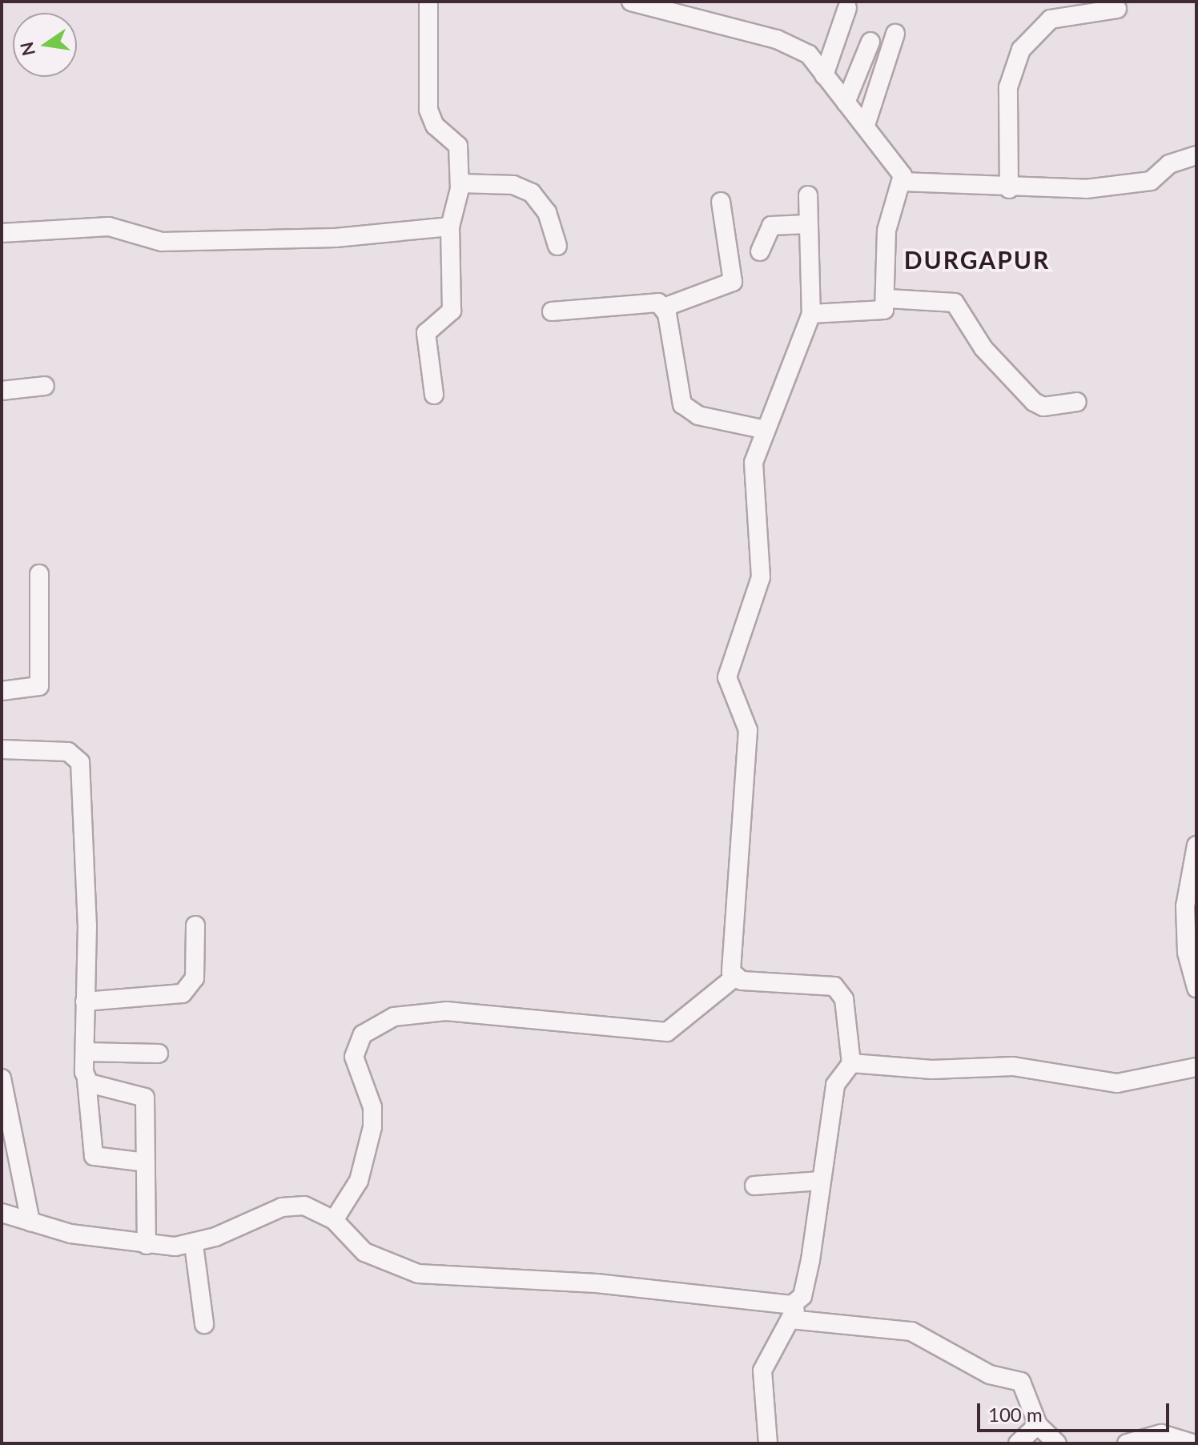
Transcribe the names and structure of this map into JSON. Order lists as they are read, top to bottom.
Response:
{
  "districts": ["DURGAPUR"],
  "scale_bar": "100 m",
  "north": "left"
}
